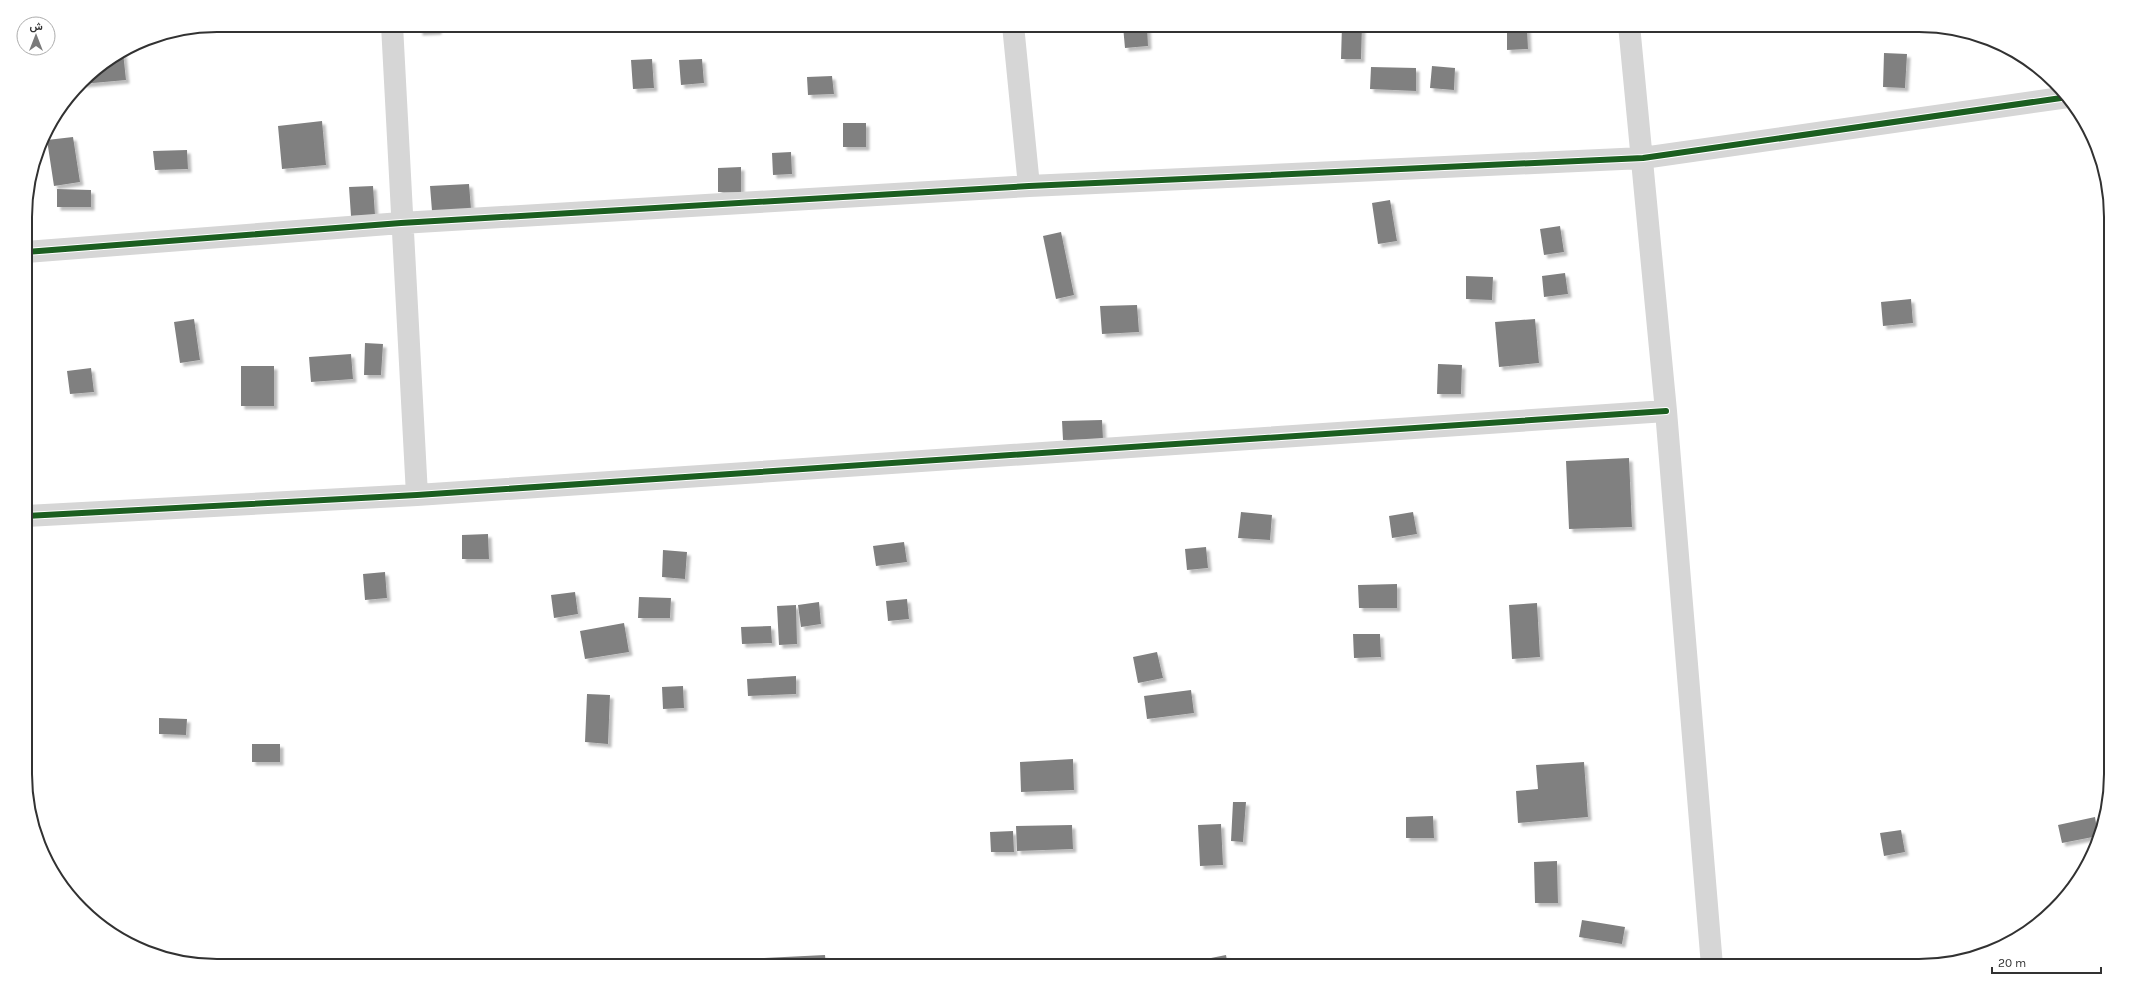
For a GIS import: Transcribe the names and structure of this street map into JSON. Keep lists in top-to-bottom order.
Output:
{
  "scale_bar": "20 m",
  "north": "top"
}
